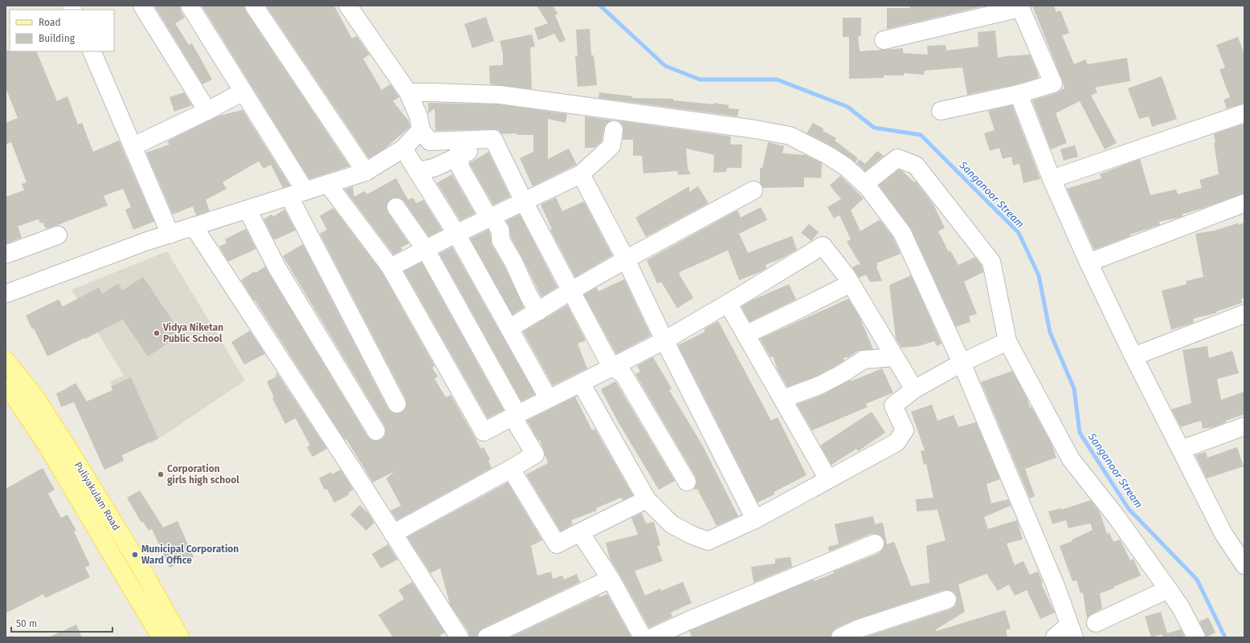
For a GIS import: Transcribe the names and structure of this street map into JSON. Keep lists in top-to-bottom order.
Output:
{
  "streets": {
    "main road": ["Puliyakulam Road"]
  },
  "water": ["Sanganoor Stream"],
  "places": ["Vidya Niketan Public School", "Corporation girls high school", "Municipal Corporation Ward Office"],
  "legend": ["Road", "Building"],
  "scale_bar": "50 m"
}
